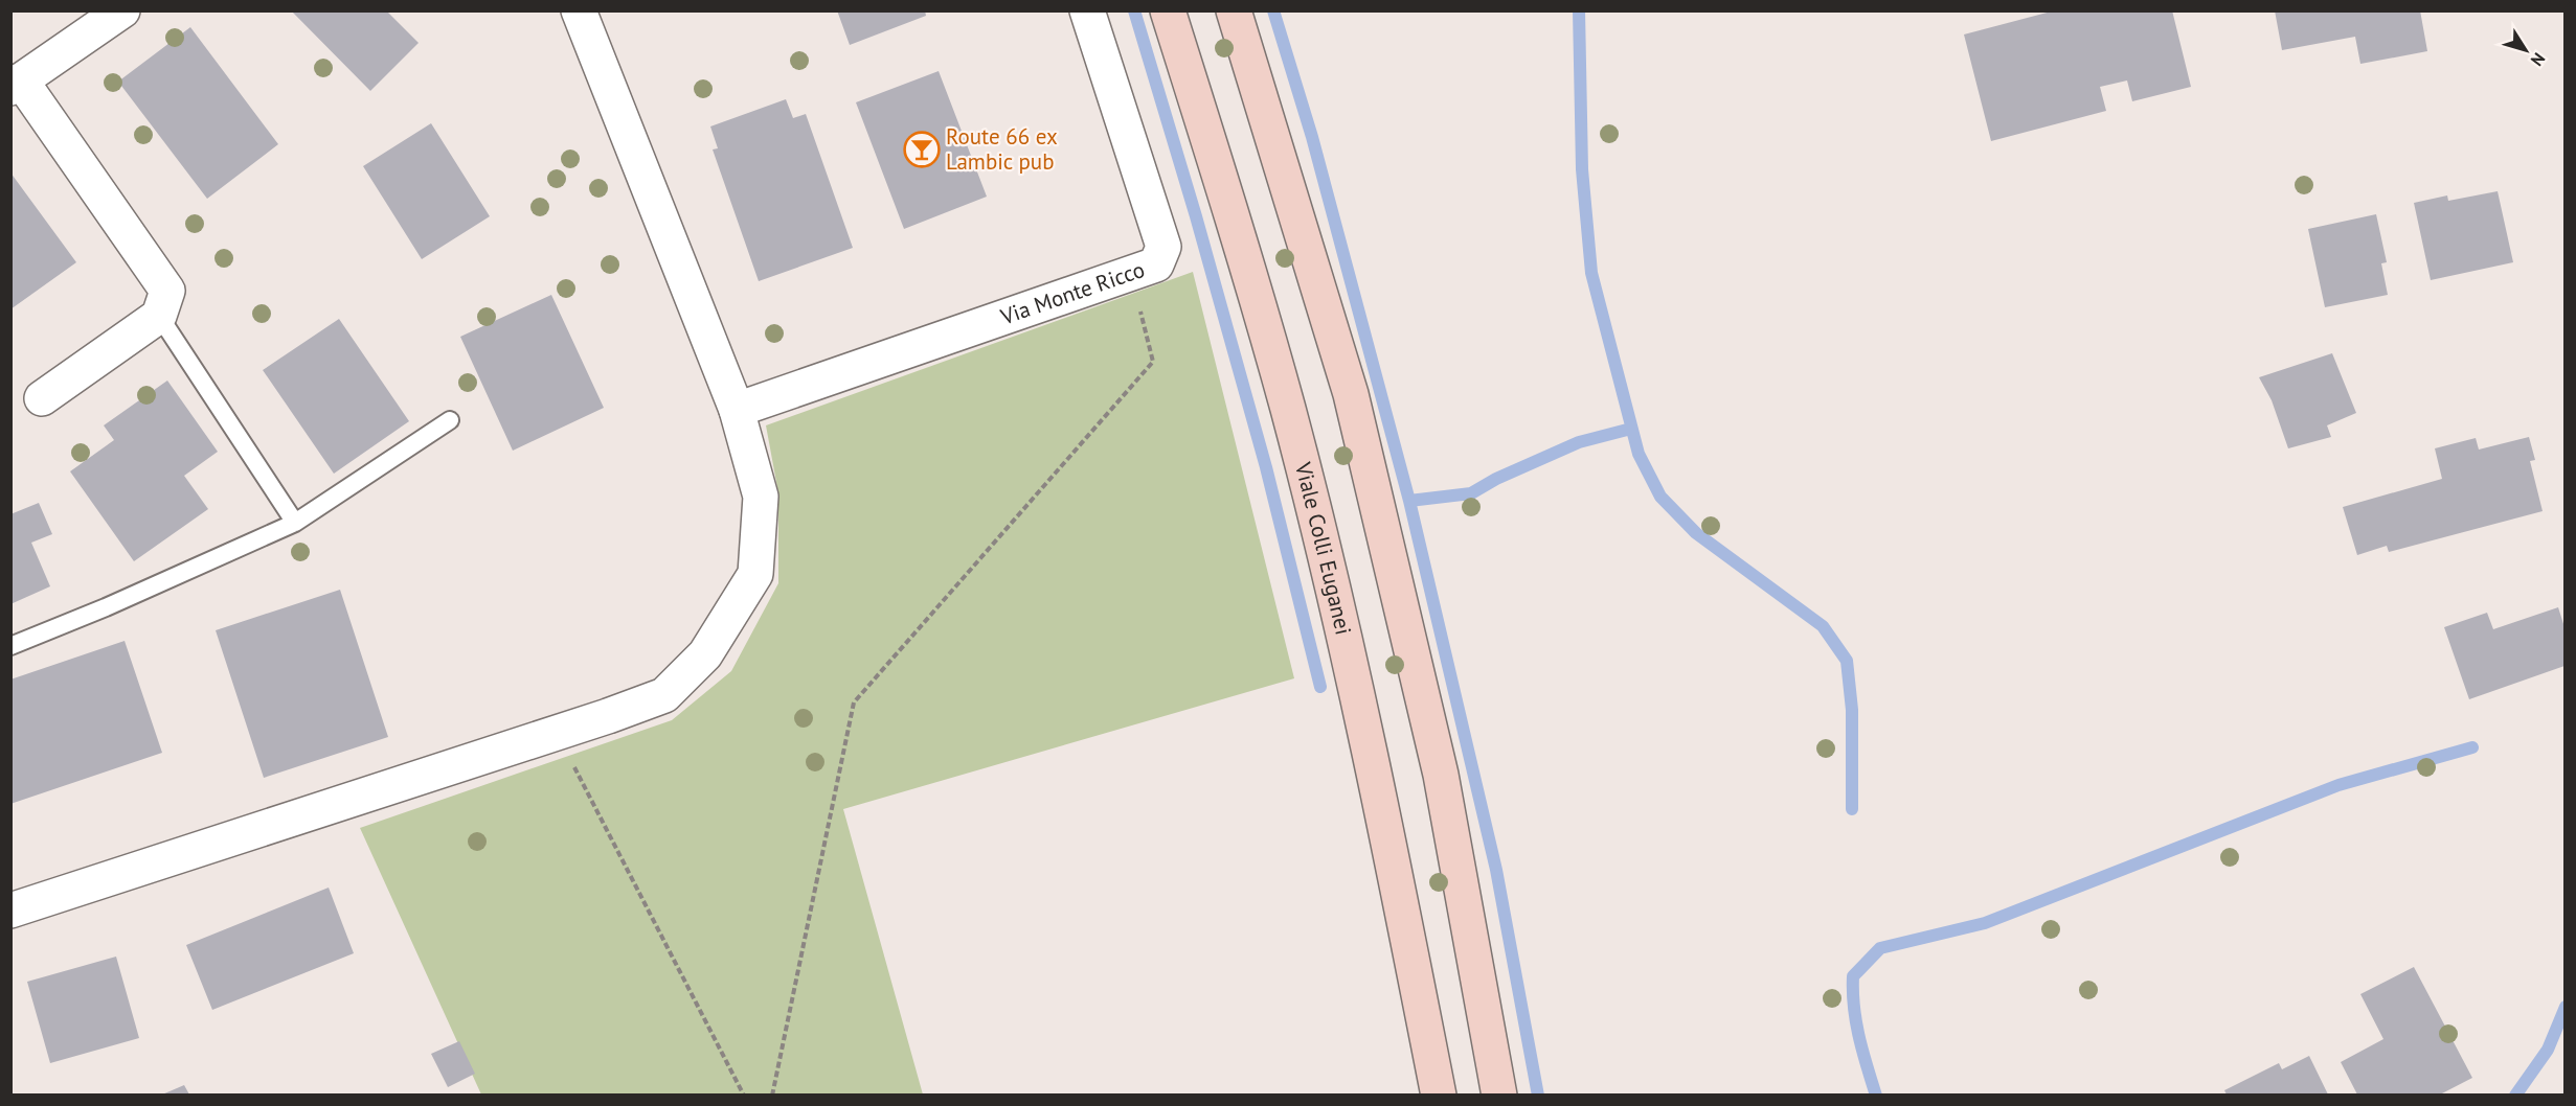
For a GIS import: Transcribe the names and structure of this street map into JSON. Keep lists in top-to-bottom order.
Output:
{
  "streets": {
    "main road": ["Viale Colli Euganei"],
    "street": ["Via Monte Ricco"]
  },
  "places": {
    "bar": ["Route 66 ex Lambic pub"]
  },
  "north": "bottom right"
}
